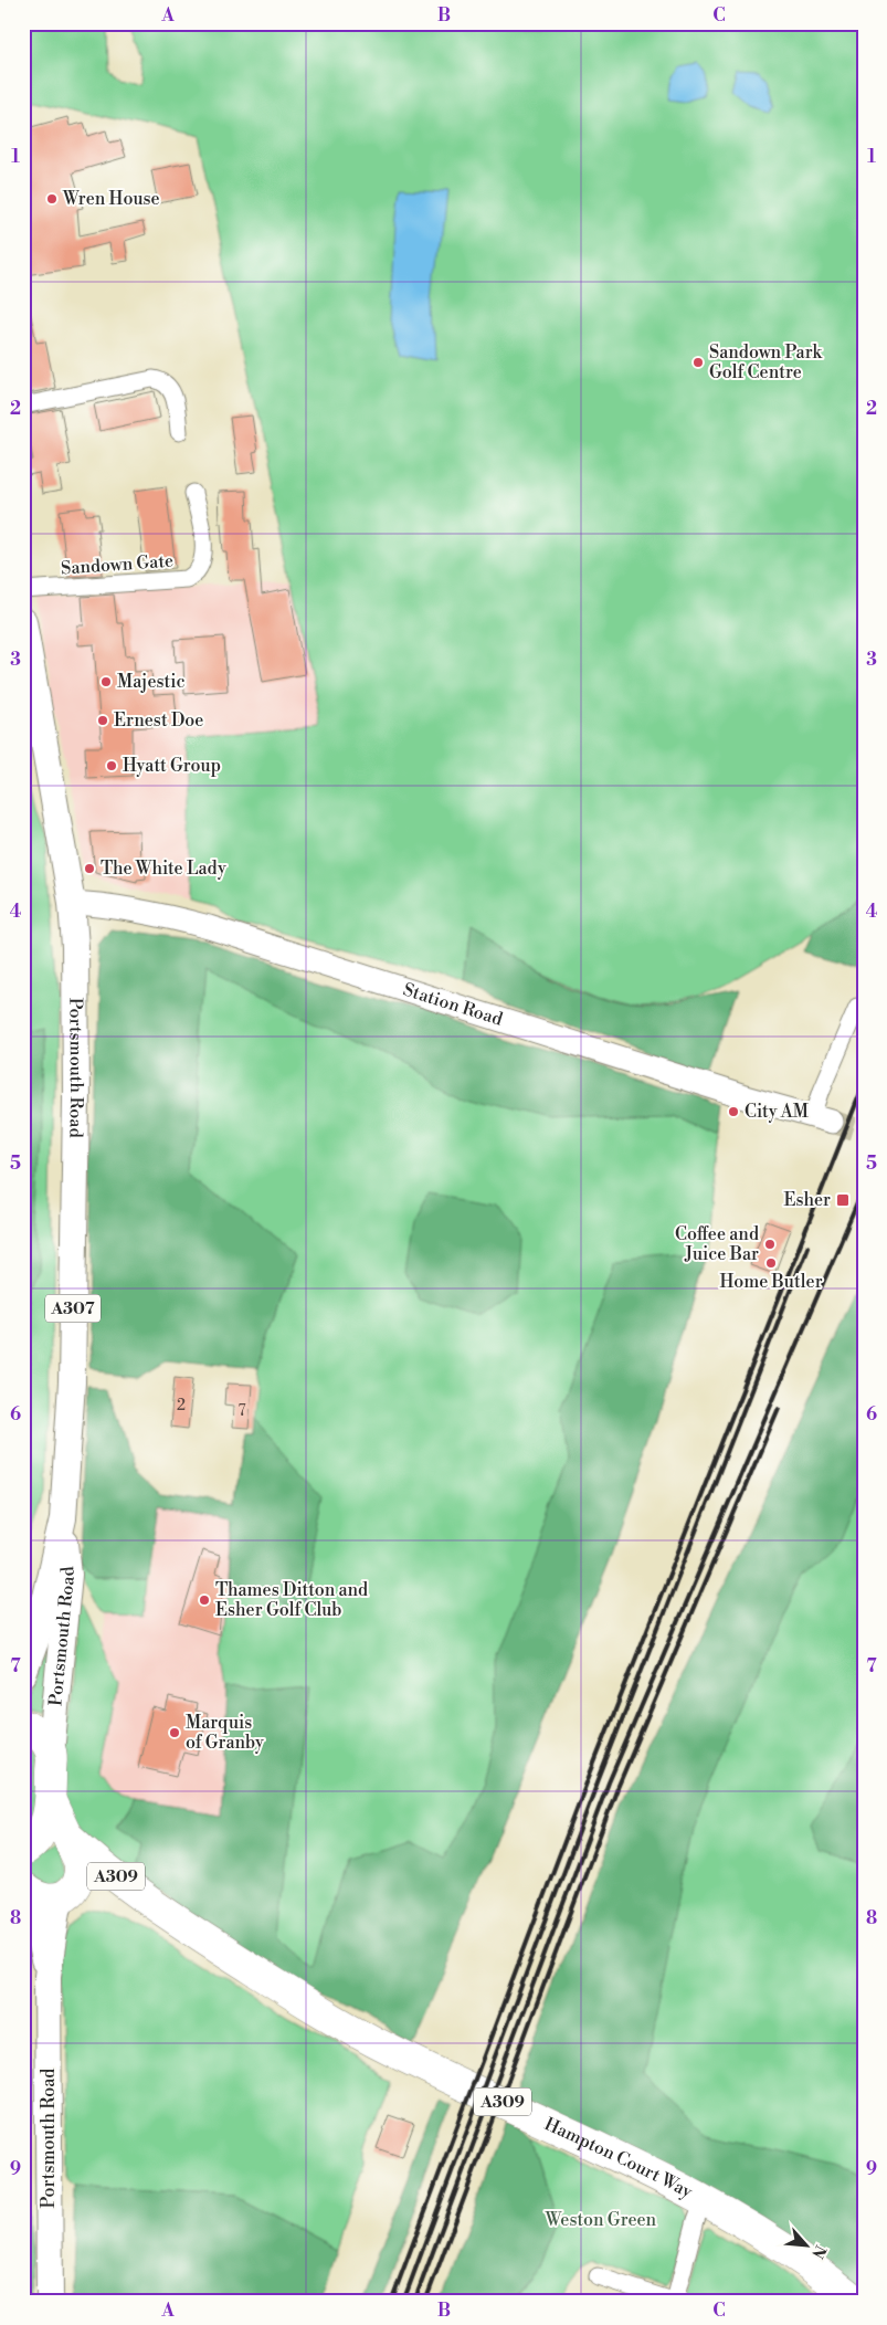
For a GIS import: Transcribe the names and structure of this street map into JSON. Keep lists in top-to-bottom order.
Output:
{
  "streets": {
    "highway": ["A309", "Hampton Court Way"],
    "main road": ["Station Road", "Portsmouth Road", "A307"],
    "street": ["Sandown Gate"]
  },
  "crossings": [
    ["Station Road", "Portsmouth Road"],
    ["Portsmouth Road", "Hampton Court Way"]
  ],
  "parks": ["Weston Green"],
  "places": {
    "other": [
      "Wren House",
      "Sandown Park Golf Centre",
      "Majestic",
      "Ernest Doe",
      "Hyatt Group",
      "The White Lady",
      "City AM",
      "Coffee and Juice Bar",
      "Home Butler",
      "Thames Ditton and Esher Golf Club",
      "Marquis of Granby"
    ],
    "transit": ["Esher"]
  },
  "house_numbers": ["2", "7"],
  "north": "bottom right",
  "grid": {
    "columns": ["A", "B", "C"],
    "rows": [
      "1",
      "2",
      "3",
      "4",
      "5",
      "6",
      "7",
      "8",
      "9"
    ]
  }
}
